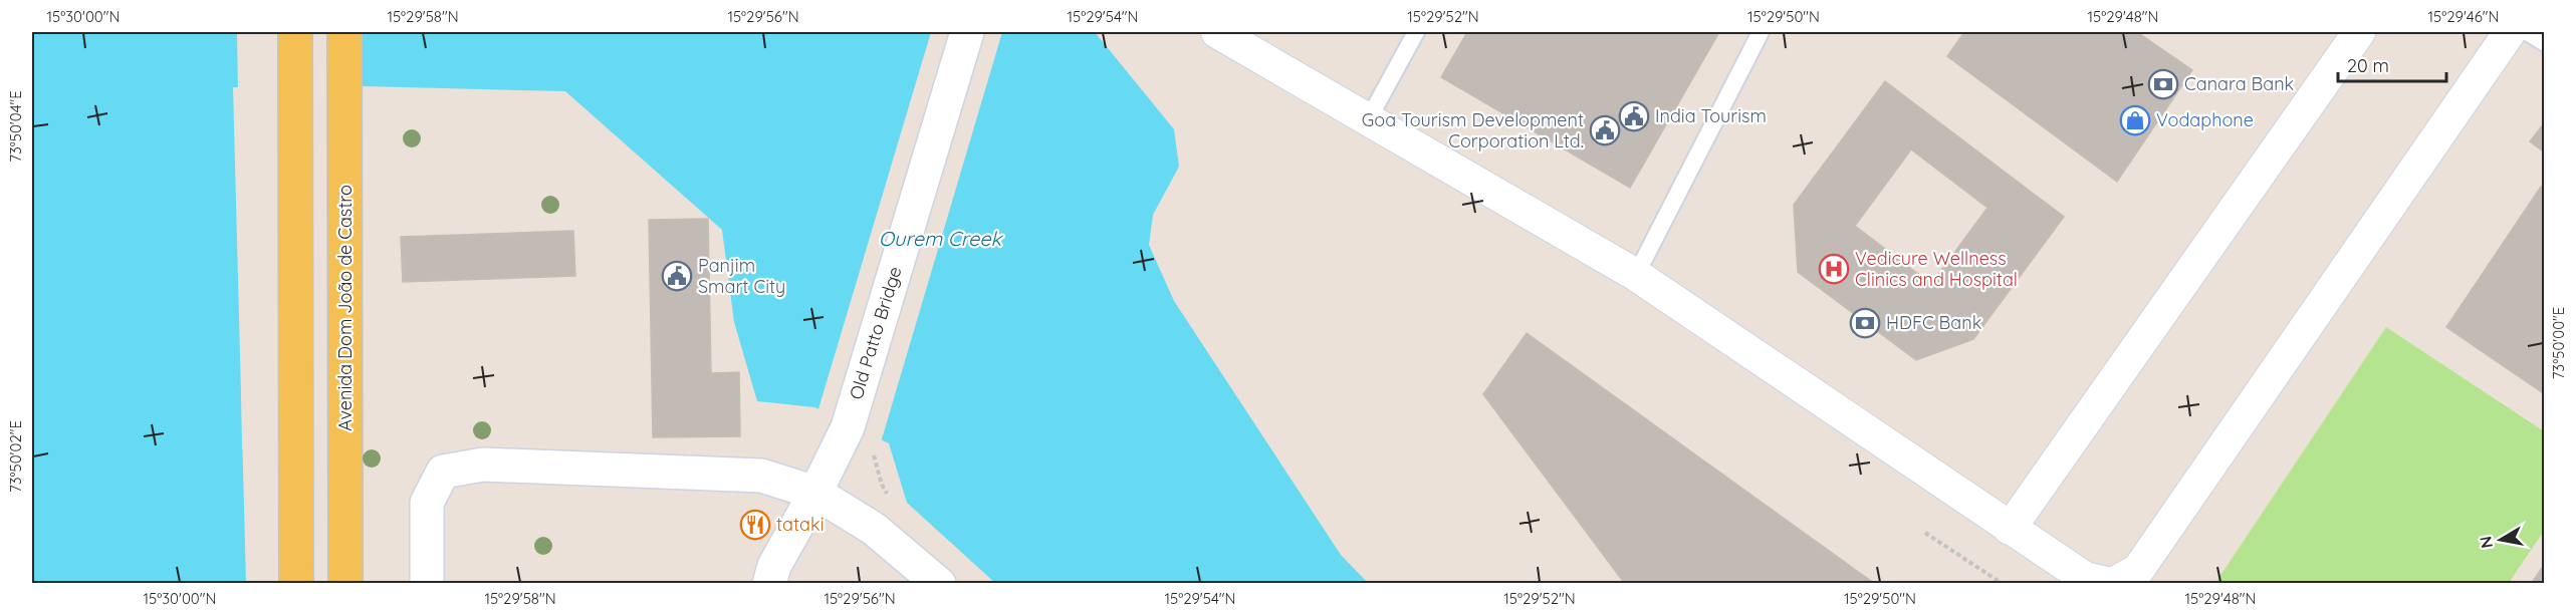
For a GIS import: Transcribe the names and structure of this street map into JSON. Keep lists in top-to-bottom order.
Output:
{
  "streets": {
    "main road": ["Avenida Dom João de Castro", "Old Patto Bridge"]
  },
  "water": ["Ourem Creek"],
  "places": {
    "bank": ["Canara Bank", "HDFC Bank"],
    "public building": ["India Tourism", "Goa Tourism Development Corporation Ltd.", "Panjim Smart City"],
    "shop": ["Vodaphone"],
    "hospital": ["Vedicure Wellness Clinics and Hospital"],
    "restaurant": ["tataki"]
  },
  "scale_bar": "20 m",
  "north": "left",
  "coordinates": [
    "15°30'00\"N",
    "15°29'58\"N",
    "15°29'56\"N",
    "15°29'54\"N",
    "15°29'52\"N",
    "15°29'50\"N",
    "15°29'48\"N",
    "15°29'46\"N",
    "73°50'04\"E",
    "73°50'00\"E",
    "73°50'02\"E"
  ]
}
